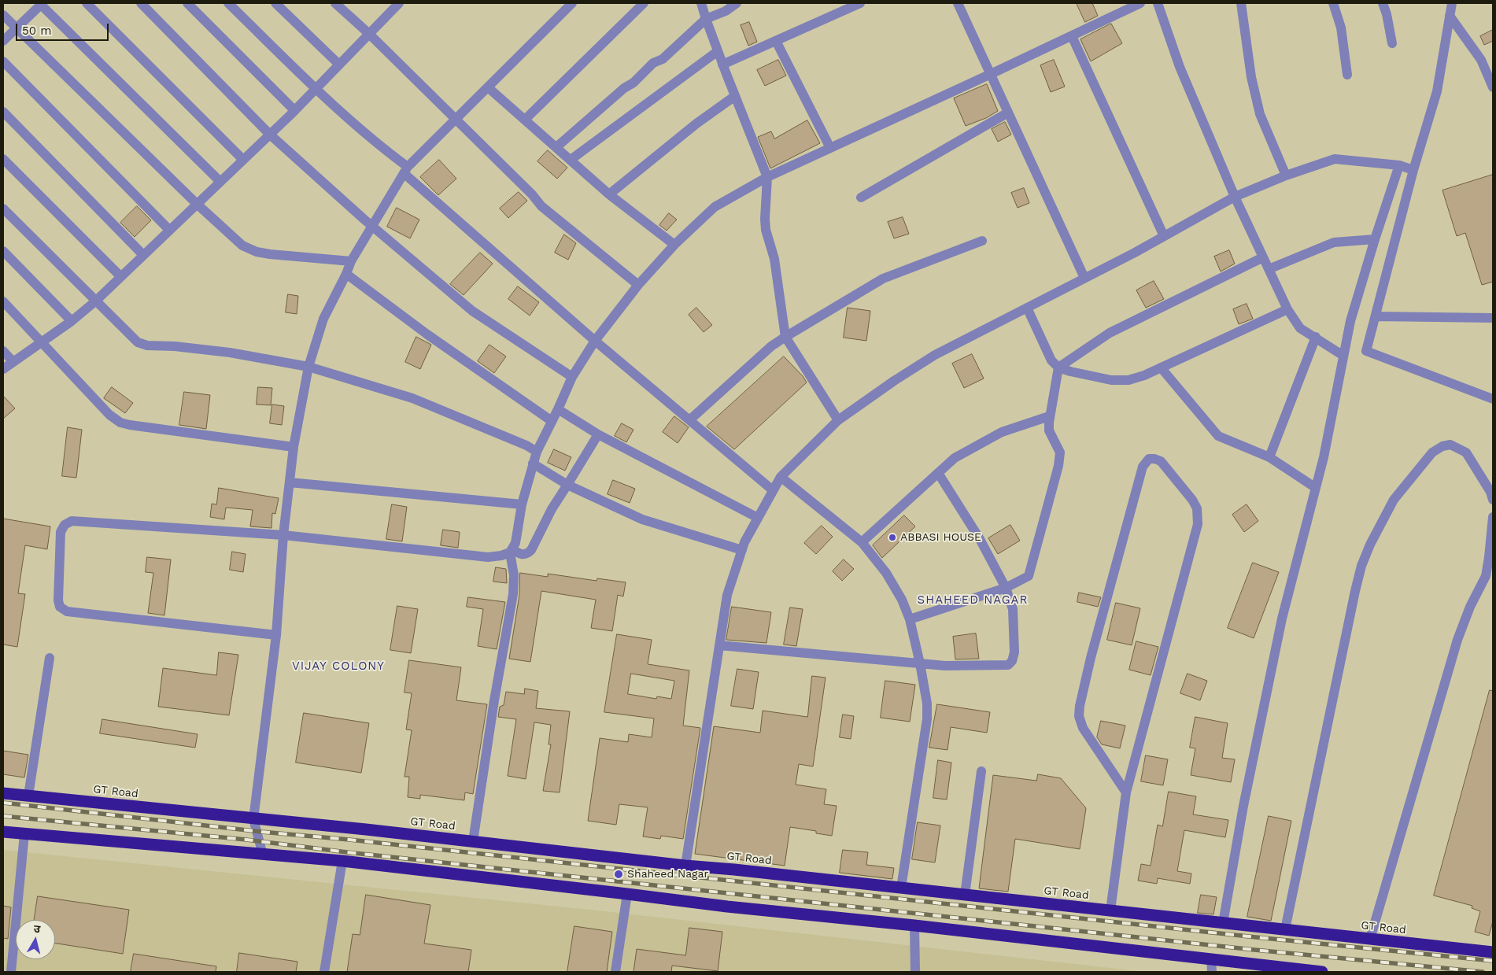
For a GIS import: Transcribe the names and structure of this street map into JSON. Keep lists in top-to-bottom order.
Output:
{
  "streets": {
    "highway": ["GT Road"]
  },
  "districts": ["SHAHEED NAGAR", "VIJAY COLONY"],
  "places": ["ABBASI HOUSE", "Shaheed Nagar"],
  "scale_bar": "50 m",
  "north": "top"
}
